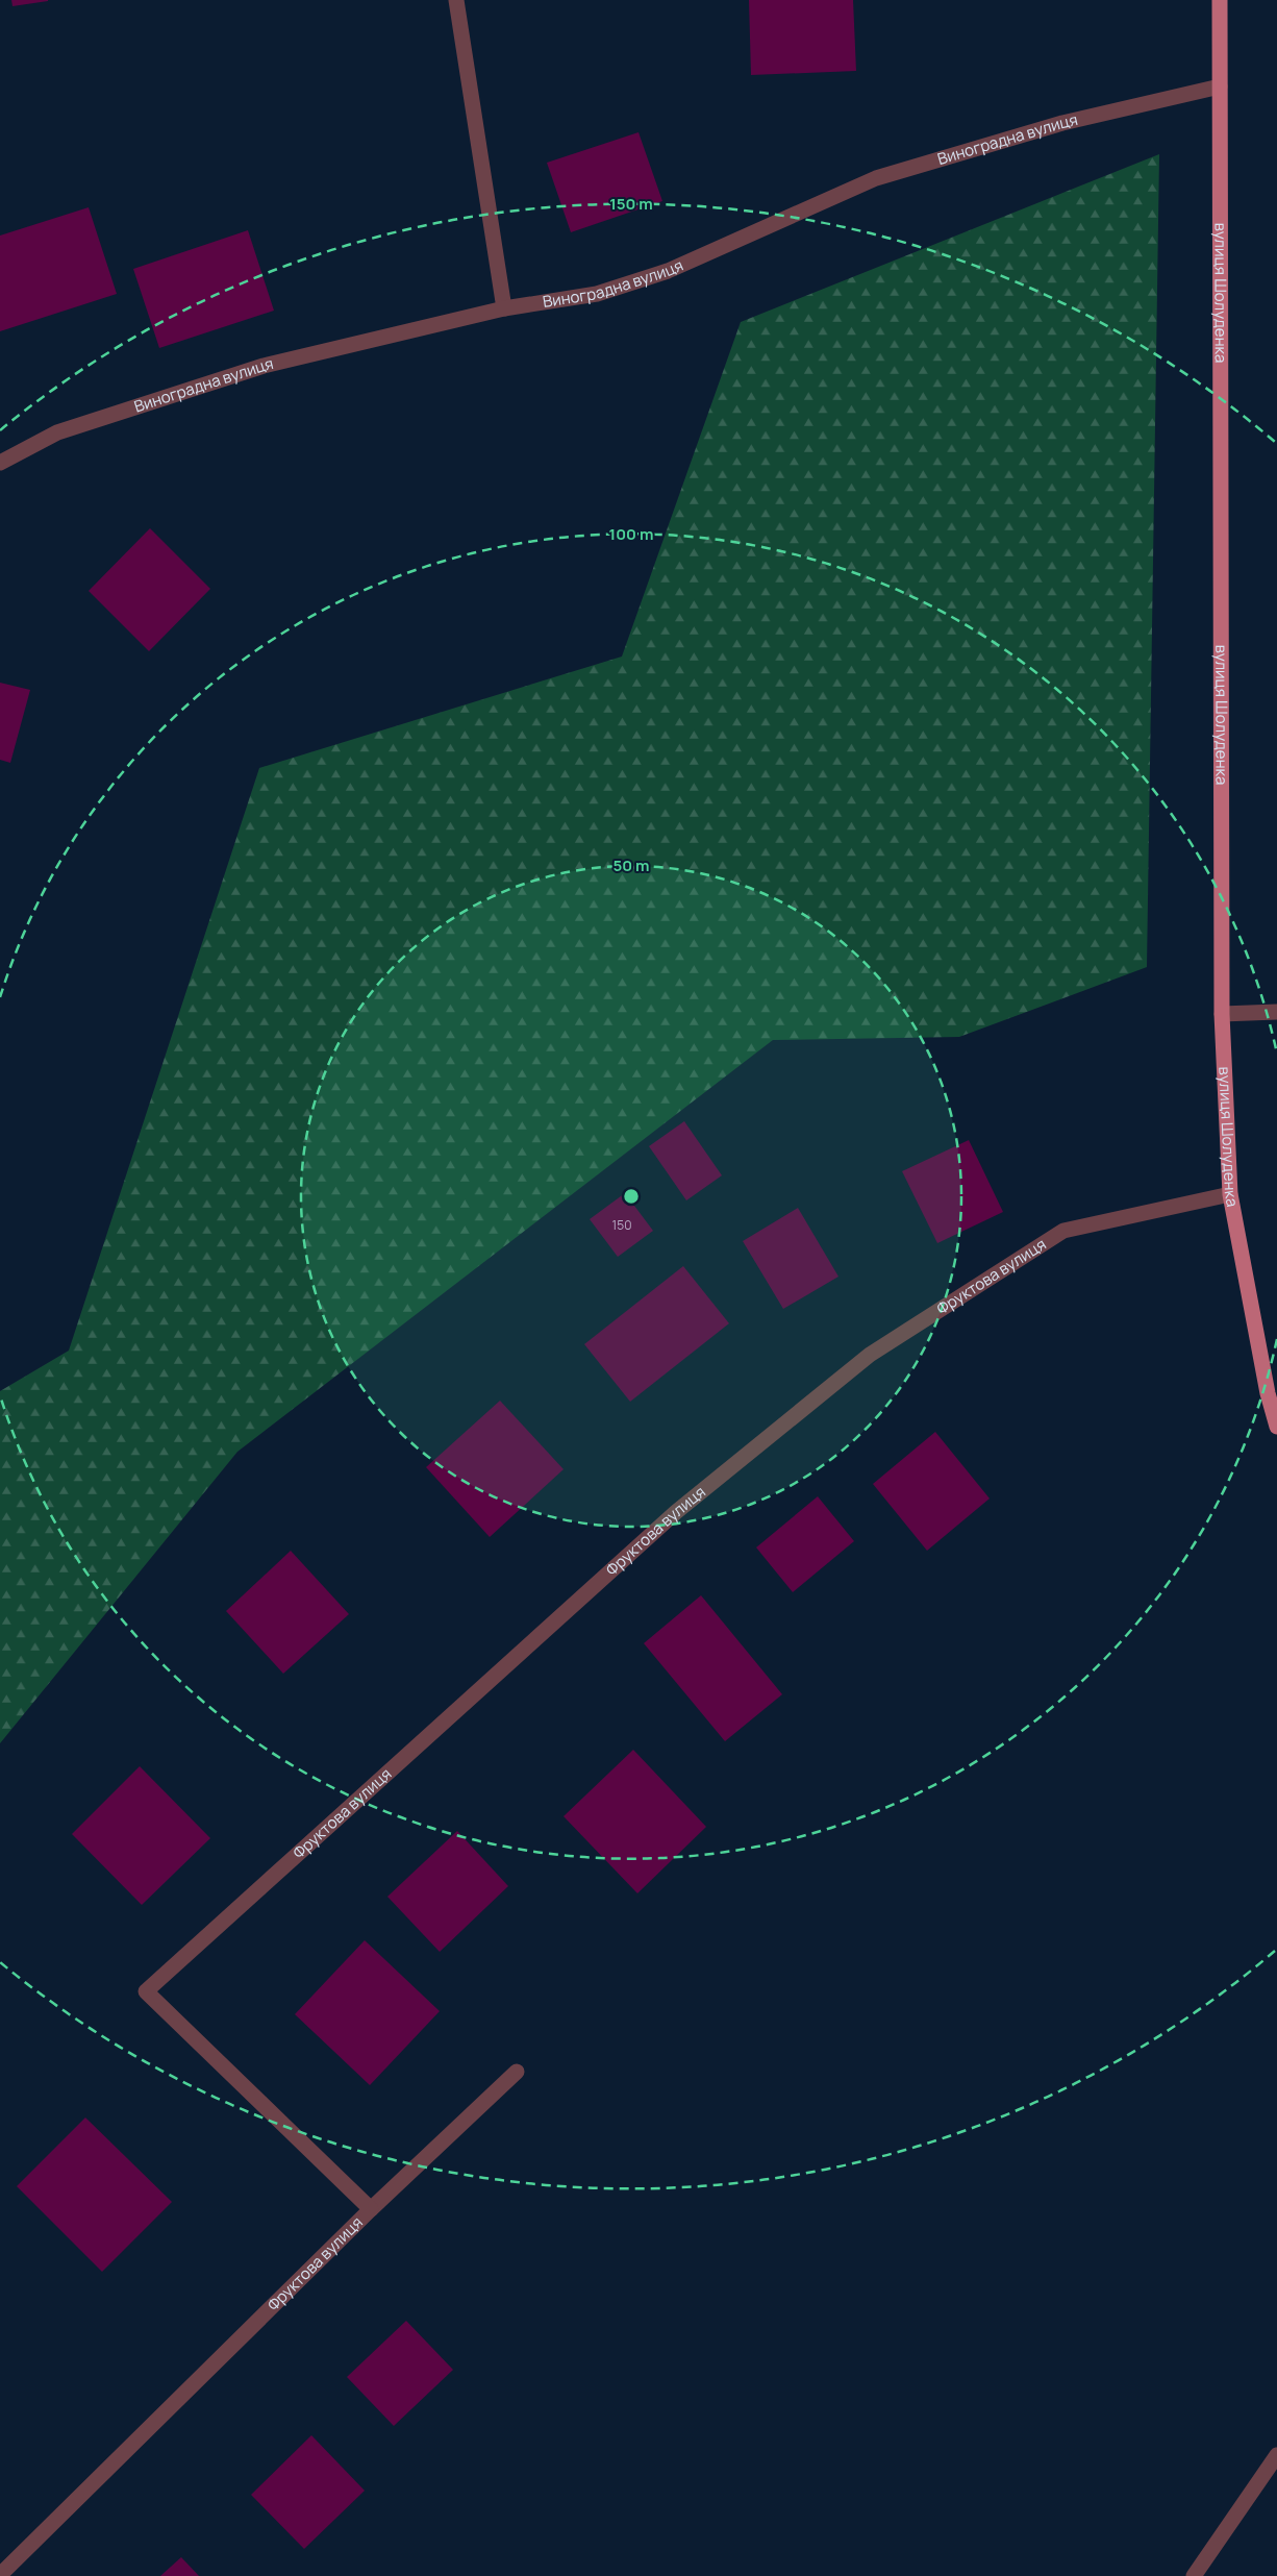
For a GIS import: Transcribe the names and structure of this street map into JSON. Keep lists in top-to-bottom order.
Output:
{
  "streets": {
    "main road": ["вулиця Шолуденка"],
    "street": ["Виноградна вулиця", "Фруктова вулиця"]
  },
  "crossings": [
    ["Виноградна вулиця", "вулиця Шолуденка"],
    ["вулиця Шолуденка", "Фруктова вулиця"]
  ],
  "house_numbers": ["150"],
  "rings": ["150 m", "100 m", "50 m"]
}
